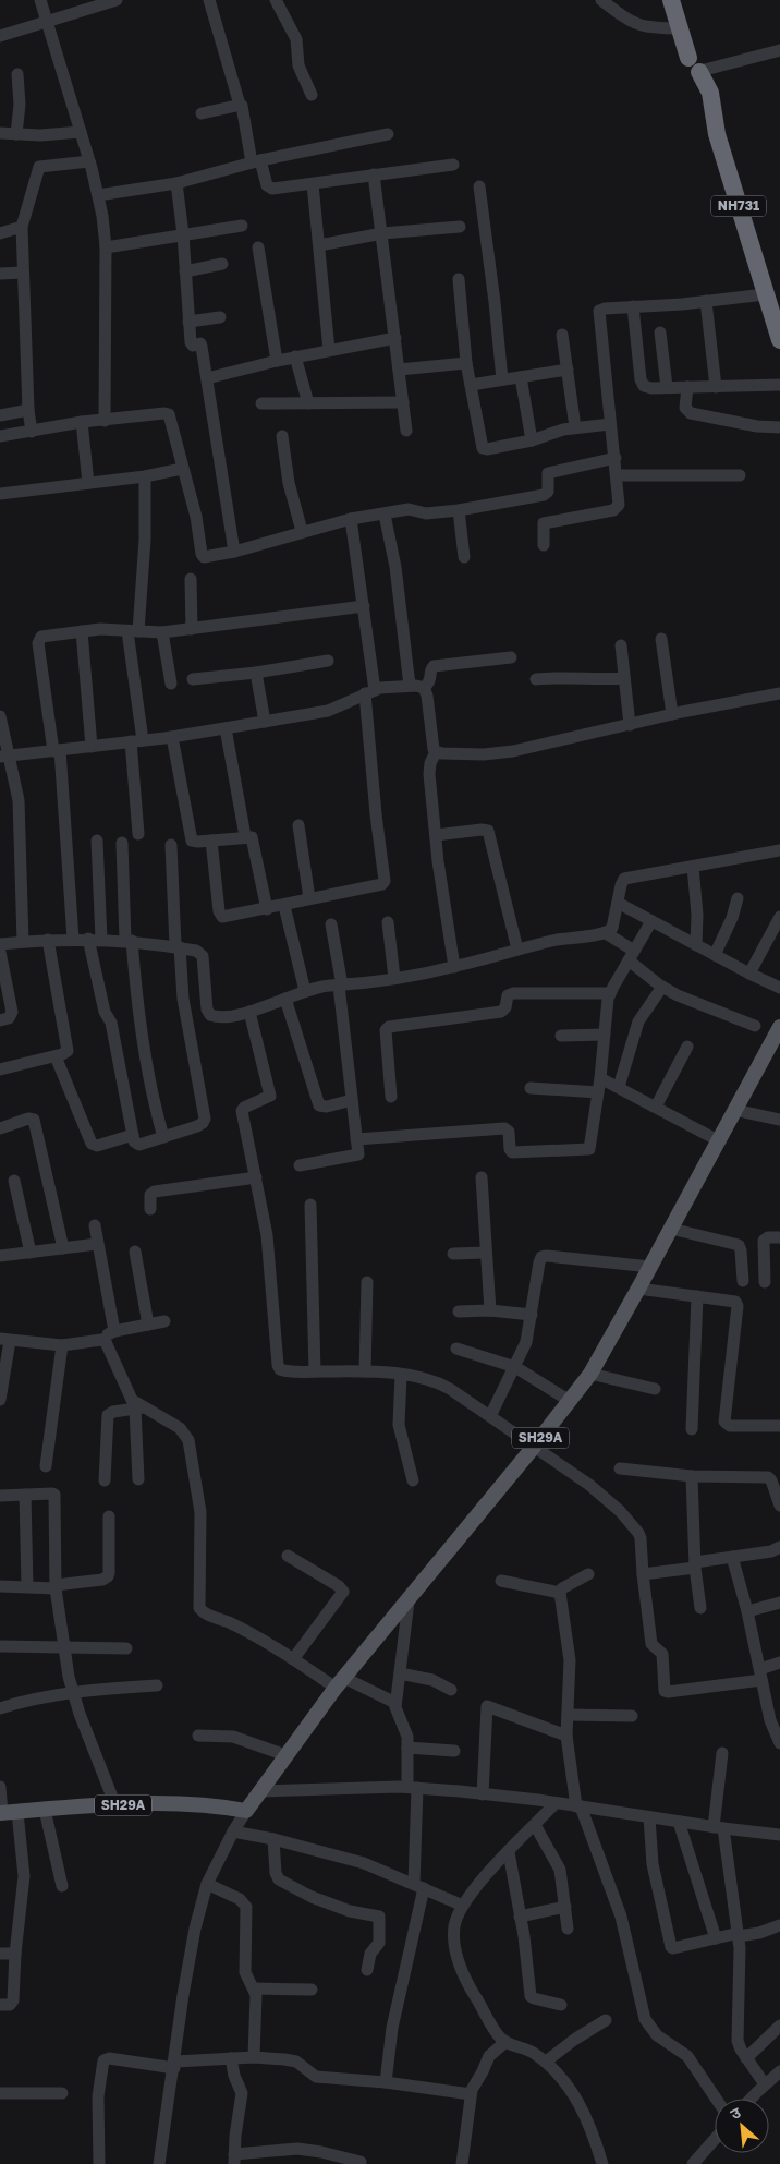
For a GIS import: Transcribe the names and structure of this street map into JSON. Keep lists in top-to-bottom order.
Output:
{
  "streets": {
    "highway": ["NH731"],
    "main road": ["SH29A"]
  },
  "north": "top left"
}
